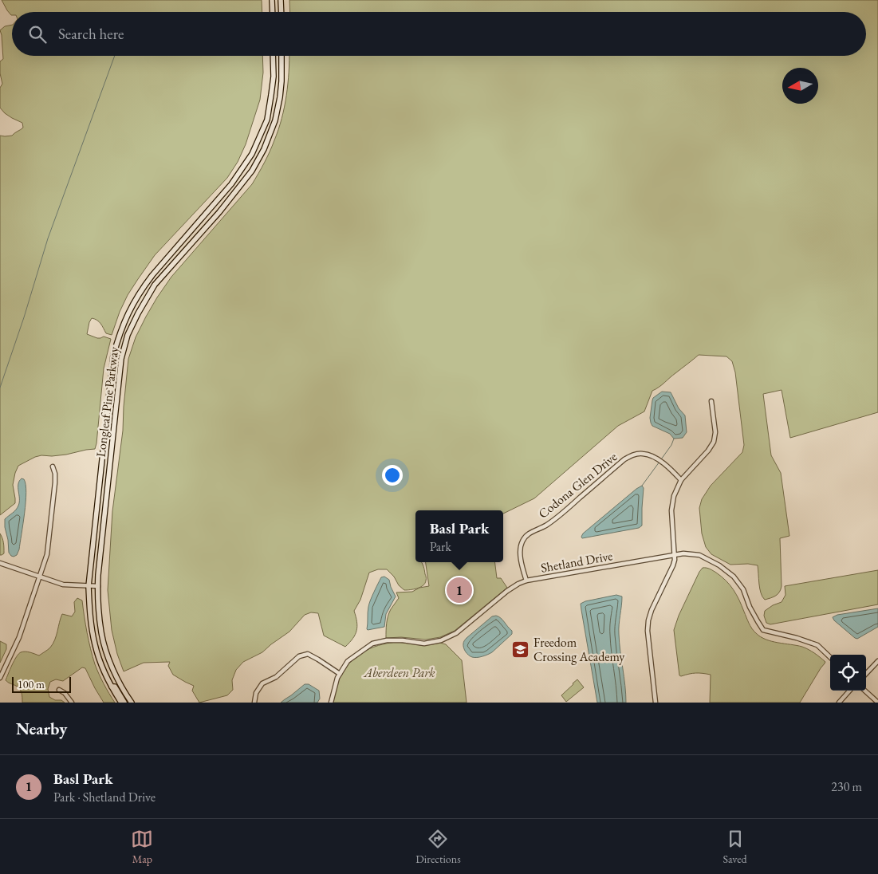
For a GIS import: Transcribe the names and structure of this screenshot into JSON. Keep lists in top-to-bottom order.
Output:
{
  "streets": {
    "main road": ["Longleaf Pine Parkway"],
    "street": ["Codona Glen Drive", "Shetland Drive"]
  },
  "crossings": [
    ["Codona Glen Drive", "Shetland Drive"]
  ],
  "parks": ["Aberdeen Park"],
  "places": {
    "school or university": ["Freedom Crossing Academy"]
  },
  "scale_bar": "100 m",
  "north": "left",
  "page": {
    "search": "Search here",
    "popup": ["Basl Park", "Park"],
    "pins": "1",
    "scale": "100 m",
    "heading": "Nearby",
    "list": [
      {
        "mark": "1",
        "name": "Basl Park",
        "note": "Park · Shetland Drive",
        "value": "230 m"
      }
    ],
    "nav": ["Map", "Directions", "Saved"]
  }
}
